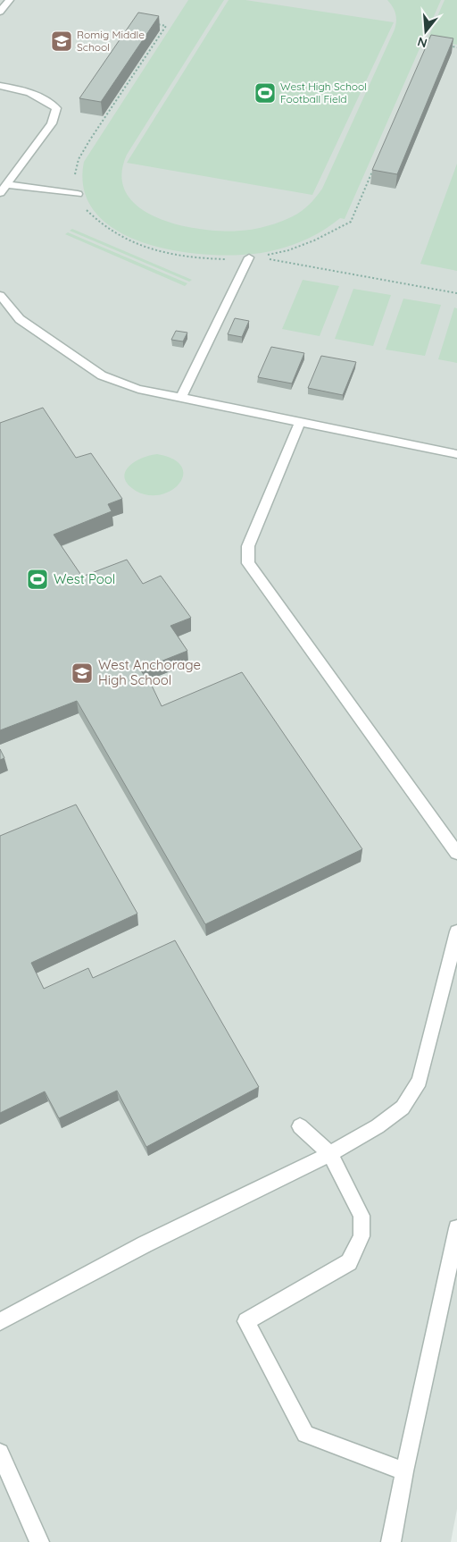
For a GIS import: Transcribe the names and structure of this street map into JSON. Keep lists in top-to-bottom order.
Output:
{
  "places": {
    "school or university": ["Romig Middle School", "West Anchorage High School"],
    "sports": ["West High School Football Field", "West Pool"]
  },
  "north": "bottom"
}
